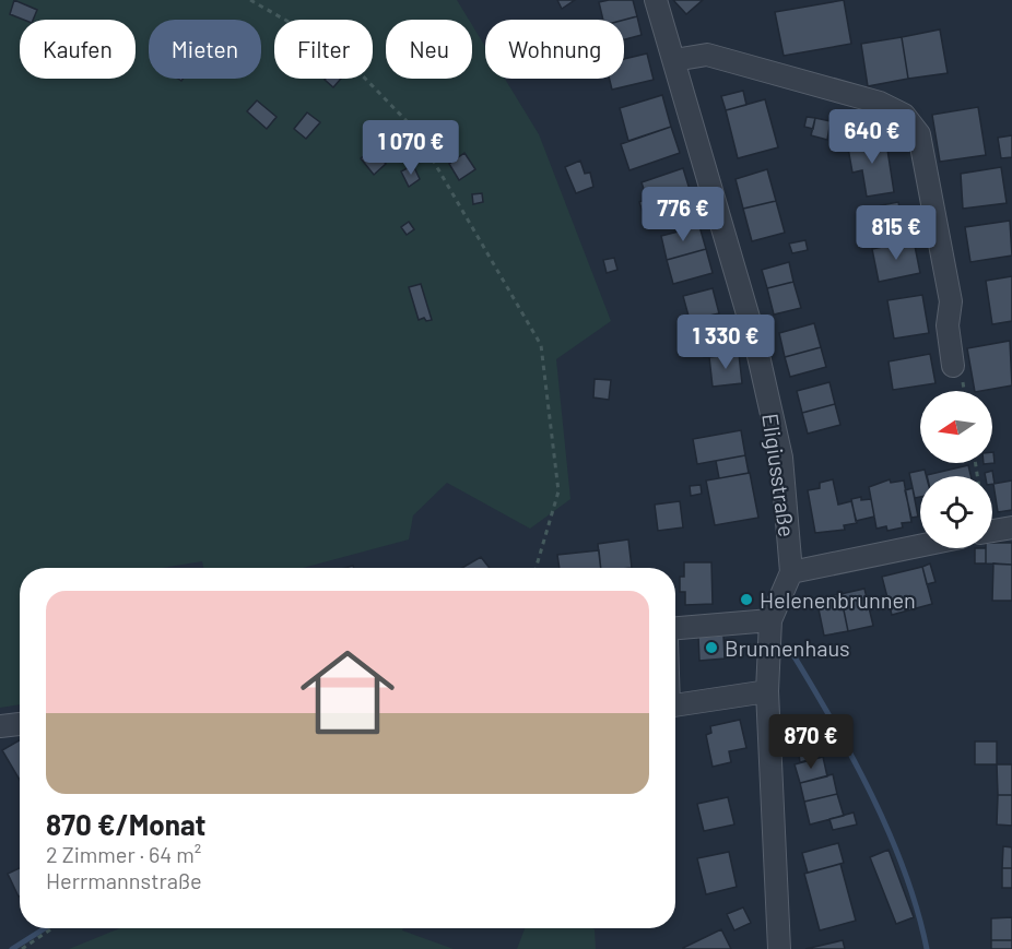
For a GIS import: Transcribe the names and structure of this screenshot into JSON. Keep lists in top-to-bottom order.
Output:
{
  "streets": {
    "street": ["Eligiusstraße"]
  },
  "places": ["Helenenbrunnen", "Brunnenhaus"],
  "north": "left",
  "page": {
    "chip": [
      "Kaufen",
      "Mieten",
      "Filter",
      "Neu",
      "Wohnung"
    ],
    "price": [
      "640 €",
      "1 070 €",
      "776 €",
      "815 €",
      "1 330 €",
      "870 €"
    ],
    "list": [
      {
        "name": "870 €/Monat",
        "note": "2 Zimmer · 64 m² · Herrmannstraße"
      }
    ]
  }
}
